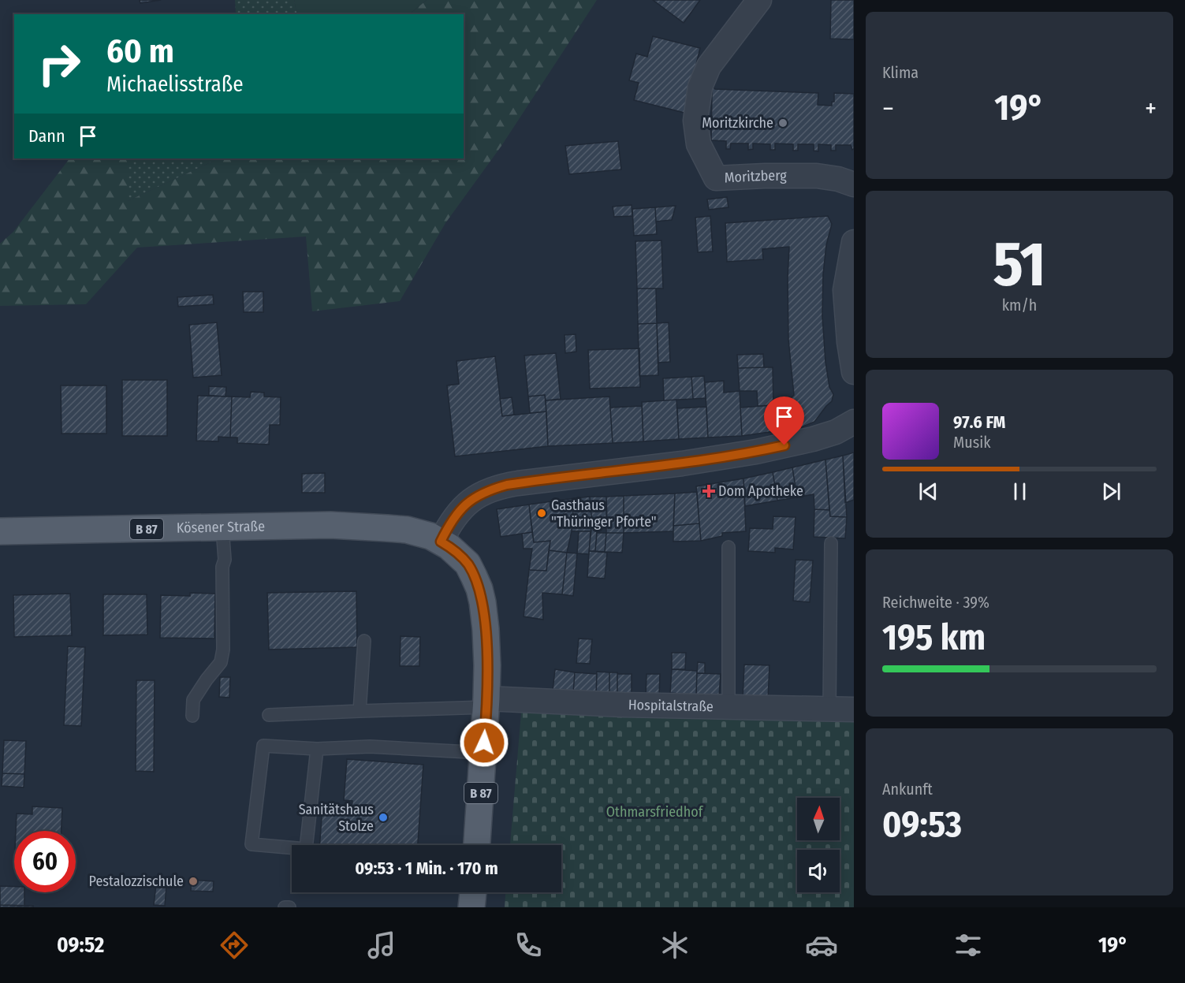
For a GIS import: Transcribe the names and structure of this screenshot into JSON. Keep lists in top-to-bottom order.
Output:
{
  "streets": {
    "main road": ["Kösener Straße", "B 87"],
    "street": ["Moritzberg", "Hospitalstraße"]
  },
  "crossings": [
    ["Kösener Straße", "B 87"],
    ["B 87", "Hospitalstraße"]
  ],
  "parks": ["Othmarsfriedhof"],
  "places": {
    "other": [
      "Moritzkirche",
      "Gasthaus \"Thüringer Pforte\"",
      "Sanitätshaus Stolze",
      "Pestalozzischule"
    ],
    "health": ["Dom Apotheke"]
  },
  "north": "top",
  "page": {
    "tile": [
      "Klima",
      ["51", "km/h"],
      ["Reichweite · 39%", "195 km"],
      ["Ankunft", "09:53"]
    ],
    "turn": ["60 m", "Michaelisstraße"],
    "heat": ["−", "19°", "+"],
    "then": "Dann",
    "song": ["97.6 FM", "Musik"],
    "limit": "60",
    "trip": "09:53 · 1 Min. · 170 m",
    "tabs": ["09:52", "19°"]
  }
}
